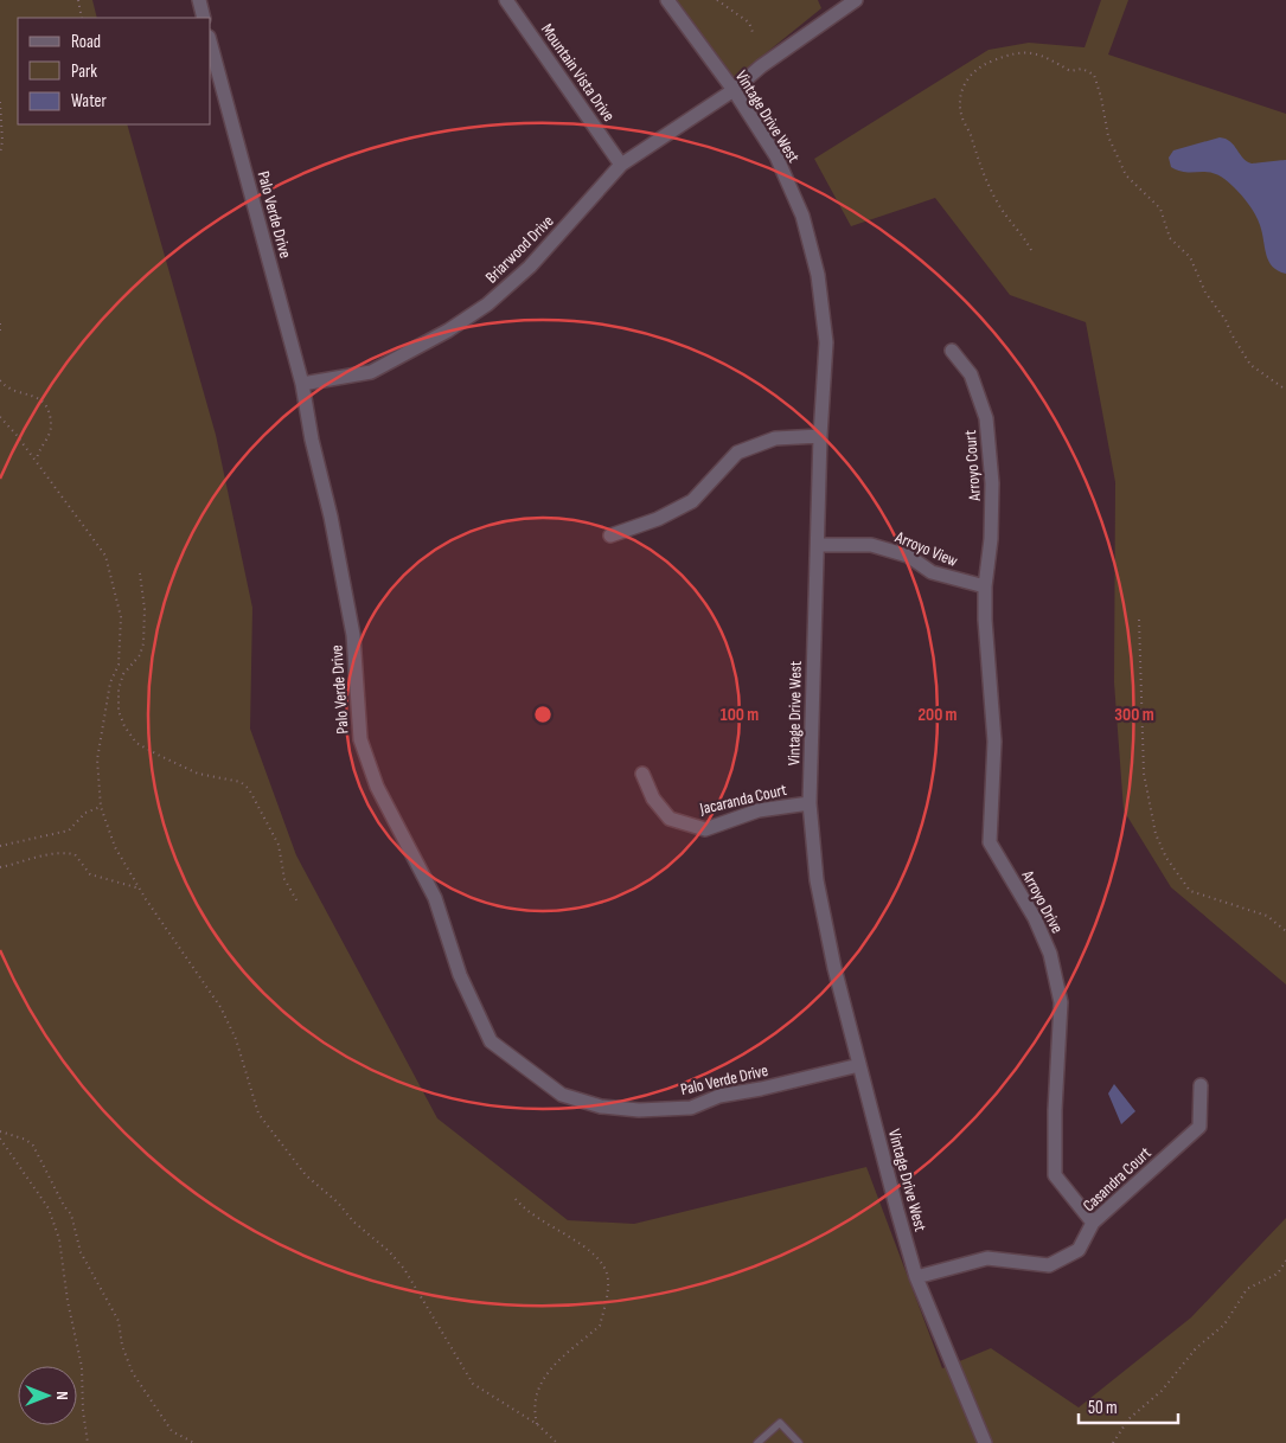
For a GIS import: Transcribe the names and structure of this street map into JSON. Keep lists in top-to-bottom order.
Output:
{
  "streets": {
    "street": [
      "Mountain Vista Drive",
      "Vintage Drive West",
      "Palo Verde Drive",
      "Briarwood Drive",
      "Arroyo Court",
      "Arroyo View",
      "Jacaranda Court",
      "Arroyo Drive",
      "Casandra Court"
    ]
  },
  "crossings": [
    ["Mountain Vista Drive", "Briarwood Drive"],
    ["Vintage Drive West", "Palo Verde Drive"],
    ["Vintage Drive West", "Briarwood Drive"],
    ["Vintage Drive West", "Arroyo View"],
    ["Vintage Drive West", "Jacaranda Court"],
    ["Vintage Drive West", "Casandra Court"],
    ["Palo Verde Drive", "Briarwood Drive"],
    ["Arroyo Court", "Arroyo View"],
    ["Arroyo Court", "Arroyo Drive"],
    ["Arroyo View", "Arroyo Drive"],
    ["Arroyo Drive", "Casandra Court"]
  ],
  "legend": ["Road", "Park", "Water"],
  "scale_bar": "50 m",
  "north": "right",
  "rings": ["100 m", "200 m", "300 m"]
}
